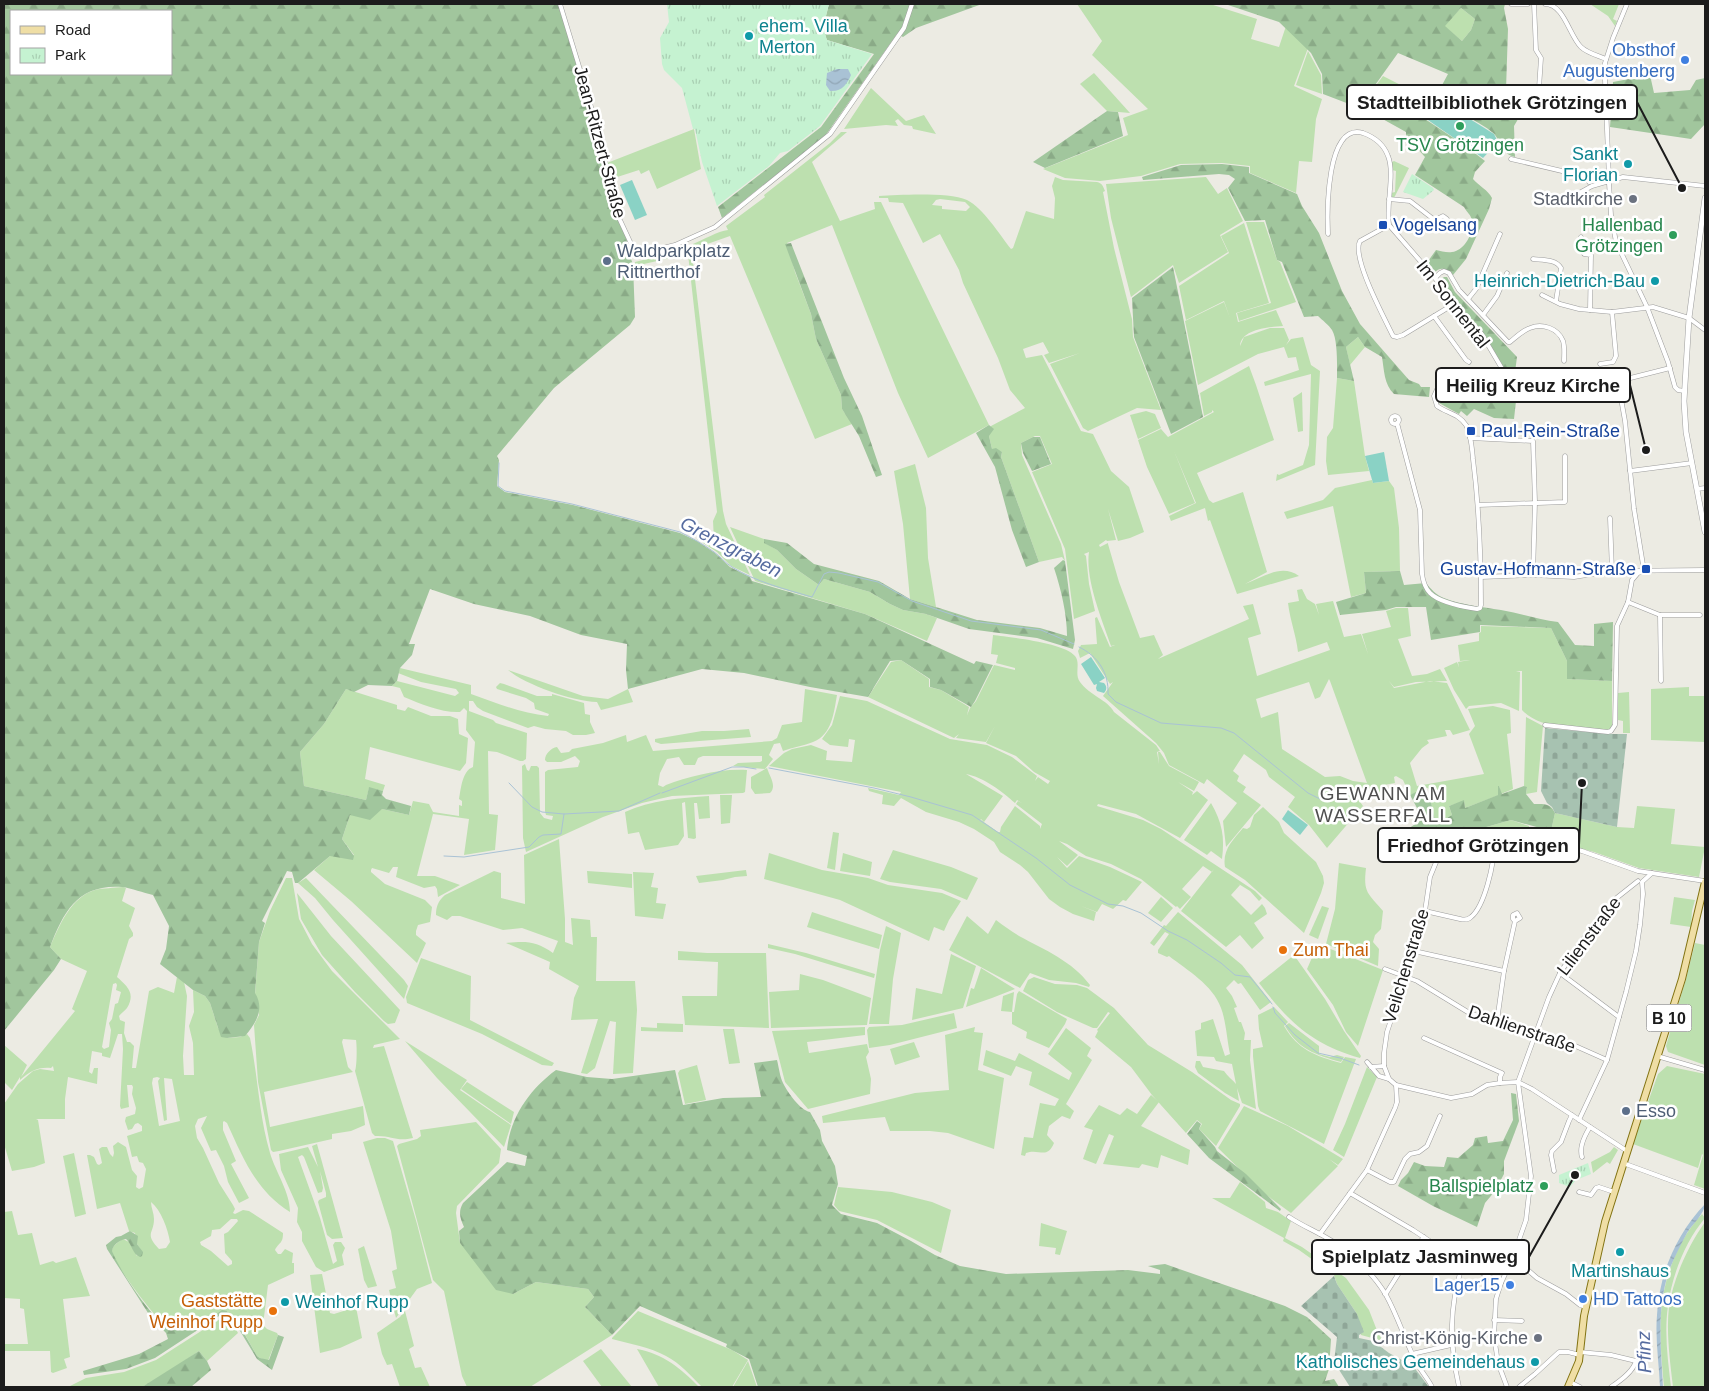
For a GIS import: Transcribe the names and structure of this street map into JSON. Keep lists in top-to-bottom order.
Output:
{
  "streets": {
    "main road": ["B 10"],
    "street": [
      "Jean-Ritzert-Straße",
      "Im Sonnental",
      "Lilienstraße",
      "Veilchenstraße",
      "Dahlienstraße"
    ]
  },
  "crossings": [
    ["Lilienstraße", "Dahlienstraße"],
    ["Veilchenstraße", "Dahlienstraße"]
  ],
  "districts": ["GEWANN AM WASSERFALL"],
  "water": ["Grenzgraben", "Pfinz"],
  "places": {
    "other": [
      "ehem. Villa Merton",
      "Obsthof Augustenberg",
      "TSV Grötzingen",
      "Sankt Florian",
      "Stadtteilbibliothek Grötzingen",
      "Stadtkirche",
      "Hallenbad Grötzingen",
      "Waldparkplatz Rittnerthof",
      "Heinrich-Dietrich-Bau",
      "Heilig Kreuz Kirche",
      "Friedhof Grötzingen",
      "Zum Thai",
      "Esso",
      "Spielplatz Jasminweg",
      "Ballspielplatz",
      "Martinshaus",
      "Lager15",
      "HD Tattoos",
      "Weinhof Rupp",
      "Gaststätte Weinhof Rupp",
      "Christ-König-Kirche",
      "Katholisches Gemeindehaus"
    ],
    "transit": ["Vogelsang", "Paul-Rein-Straße", "Gustav-Hofmann-Straße"]
  },
  "legend": ["Road", "Park"]
}
